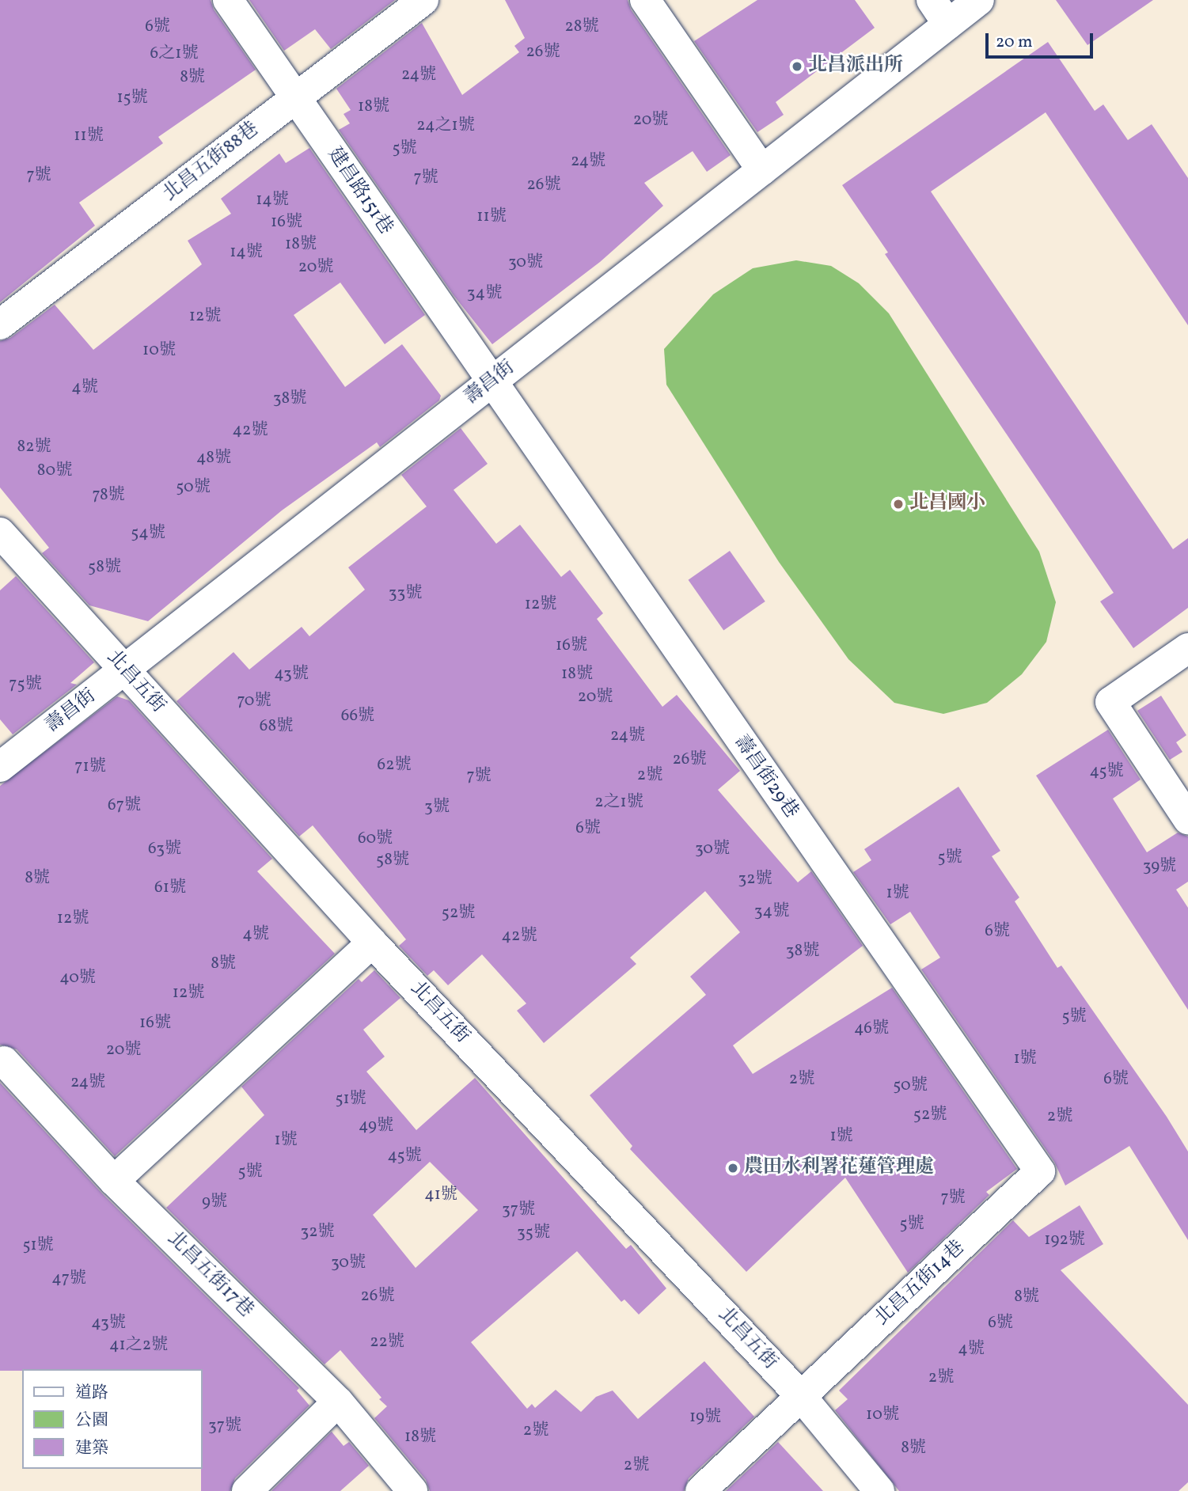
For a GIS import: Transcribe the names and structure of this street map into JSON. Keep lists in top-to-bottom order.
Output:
{
  "streets": {
    "street": [
      "北昌五街88巷",
      "建昌路151巷",
      "壽昌街",
      "北昌五街",
      "壽昌街29巷",
      "北昌五街17巷",
      "北昌五街14巷"
    ]
  },
  "crossings": [
    ["北昌五街88巷", "建昌路151巷"],
    ["建昌路151巷", "壽昌街"],
    ["建昌路151巷", "壽昌街29巷"],
    ["壽昌街", "北昌五街"],
    ["壽昌街", "壽昌街29巷"],
    ["北昌五街", "北昌五街14巷"],
    ["壽昌街29巷", "北昌五街14巷"]
  ],
  "places": ["北昌派出所", "北昌國小", "農田水利署花蓮管理處"],
  "house_numbers": [
    "6號",
    "28號",
    "26號",
    "6之1號",
    "24號",
    "8號",
    "15號",
    "18號",
    "20號",
    "24之1號",
    "11號",
    "5號",
    "24號",
    "7號",
    "7號",
    "26號",
    "14號",
    "11號",
    "16號",
    "18號",
    "14號",
    "30號",
    "20號",
    "34號",
    "12號",
    "10號",
    "4號",
    "38號",
    "42號",
    "82號",
    "48號",
    "80號",
    "50號",
    "78號",
    "54號",
    "58號",
    "33號",
    "12號",
    "16號",
    "43號",
    "18號",
    "75號",
    "20號",
    "70號",
    "66號",
    "68號",
    "24號",
    "26號",
    "62號",
    "71號",
    "45號",
    "2號",
    "7號",
    "2之1號",
    "67號",
    "3號",
    "6號",
    "60號",
    "63號",
    "30號",
    "5號",
    "58號",
    "39號",
    "8號",
    "32號",
    "61號",
    "1號",
    "34號",
    "52號",
    "12號",
    "6號",
    "4號",
    "42號",
    "38號",
    "8號",
    "40號",
    "12號",
    "5號",
    "16號",
    "46號",
    "20號",
    "1號",
    "2號",
    "6號",
    "24號",
    "50號",
    "51號",
    "52號",
    "2號",
    "49號",
    "1號",
    "1號",
    "45號",
    "5號",
    "41號",
    "7號",
    "9號",
    "37號",
    "5號",
    "32號",
    "35號",
    "192號",
    "51號",
    "30號",
    "47號",
    "26號",
    "8號",
    "43號",
    "6號",
    "22號",
    "41之2號",
    "4號",
    "2號",
    "10號",
    "19號",
    "37號",
    "2號",
    "18號",
    "8號",
    "2號"
  ],
  "legend": ["道路", "公園", "建築"],
  "scale_bar": "20 m"
}
